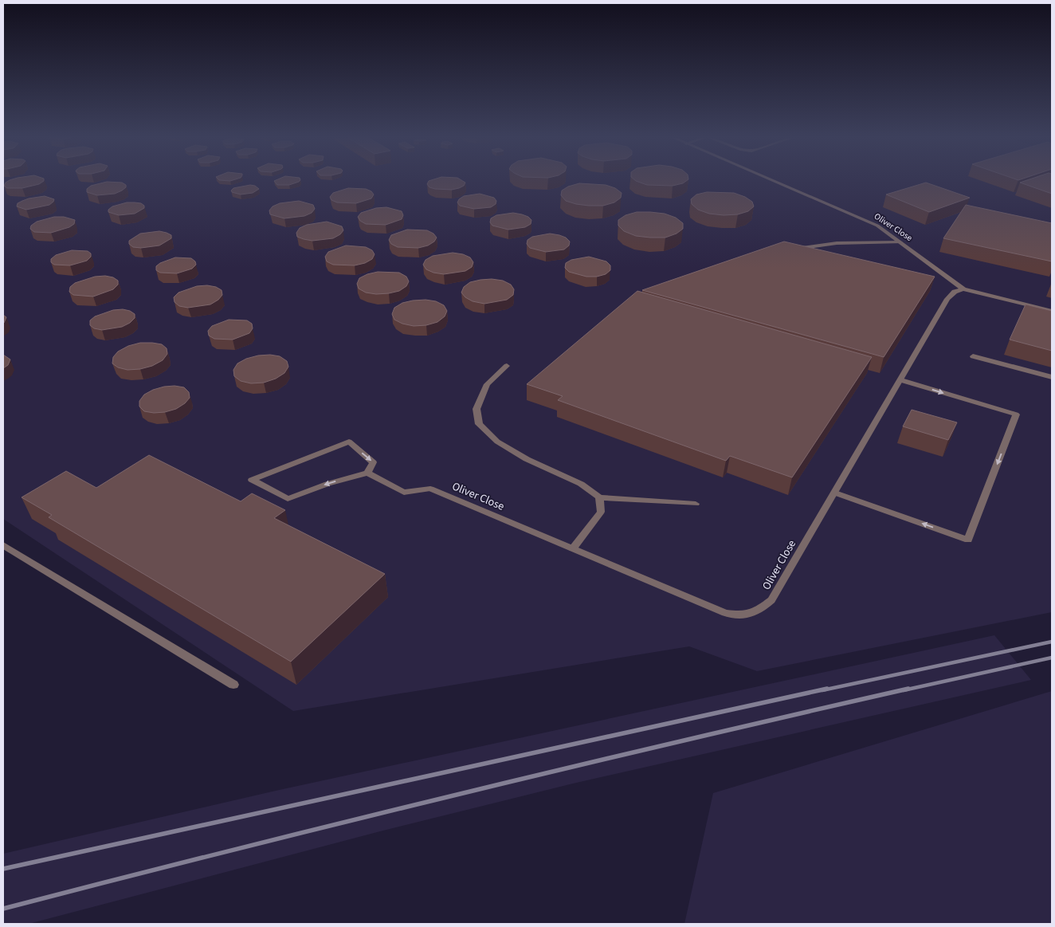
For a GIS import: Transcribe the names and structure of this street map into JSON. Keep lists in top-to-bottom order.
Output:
{
  "streets": {
    "street": ["Oliver Close"]
  }
}
